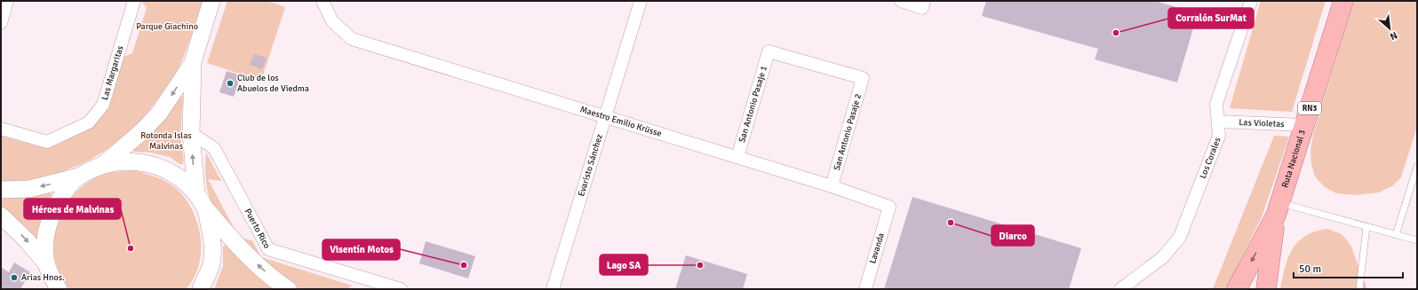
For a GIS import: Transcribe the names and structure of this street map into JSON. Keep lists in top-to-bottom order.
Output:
{
  "streets": {
    "highway": ["RN3", "Ruta Nacional 3"],
    "street": [
      "Las Margaritas",
      "San Antonio Pasaje 1",
      "Maestro Emilio Krüsse",
      "Las Violetas",
      "San Antonio Pasaje 2",
      "Los Corales",
      "Evaristo Sánchez",
      "Puerto Rico",
      "Lavanda"
    ]
  },
  "crossings": [
    ["San Antonio Pasaje 1", "Maestro Emilio Krüsse"],
    ["San Antonio Pasaje 1", "San Antonio Pasaje 2"],
    ["Maestro Emilio Krüsse", "San Antonio Pasaje 2"],
    ["Maestro Emilio Krüsse", "Evaristo Sánchez"],
    ["Maestro Emilio Krüsse", "Lavanda"],
    ["Las Violetas", "Los Corales"],
    ["Las Violetas", "Ruta Nacional 3"]
  ],
  "parks": ["Parque Giachino", "Rotonda Islas Malvinas"],
  "places": [
    "Corralón SurMat",
    "Club de los Abuelos de Viedma",
    "Diarco",
    "Héroes de Malvinas",
    "Visentín Motos",
    "Lago SA",
    "Arias Hnos."
  ],
  "scale_bar": "50 m",
  "north": "bottom right"
}
